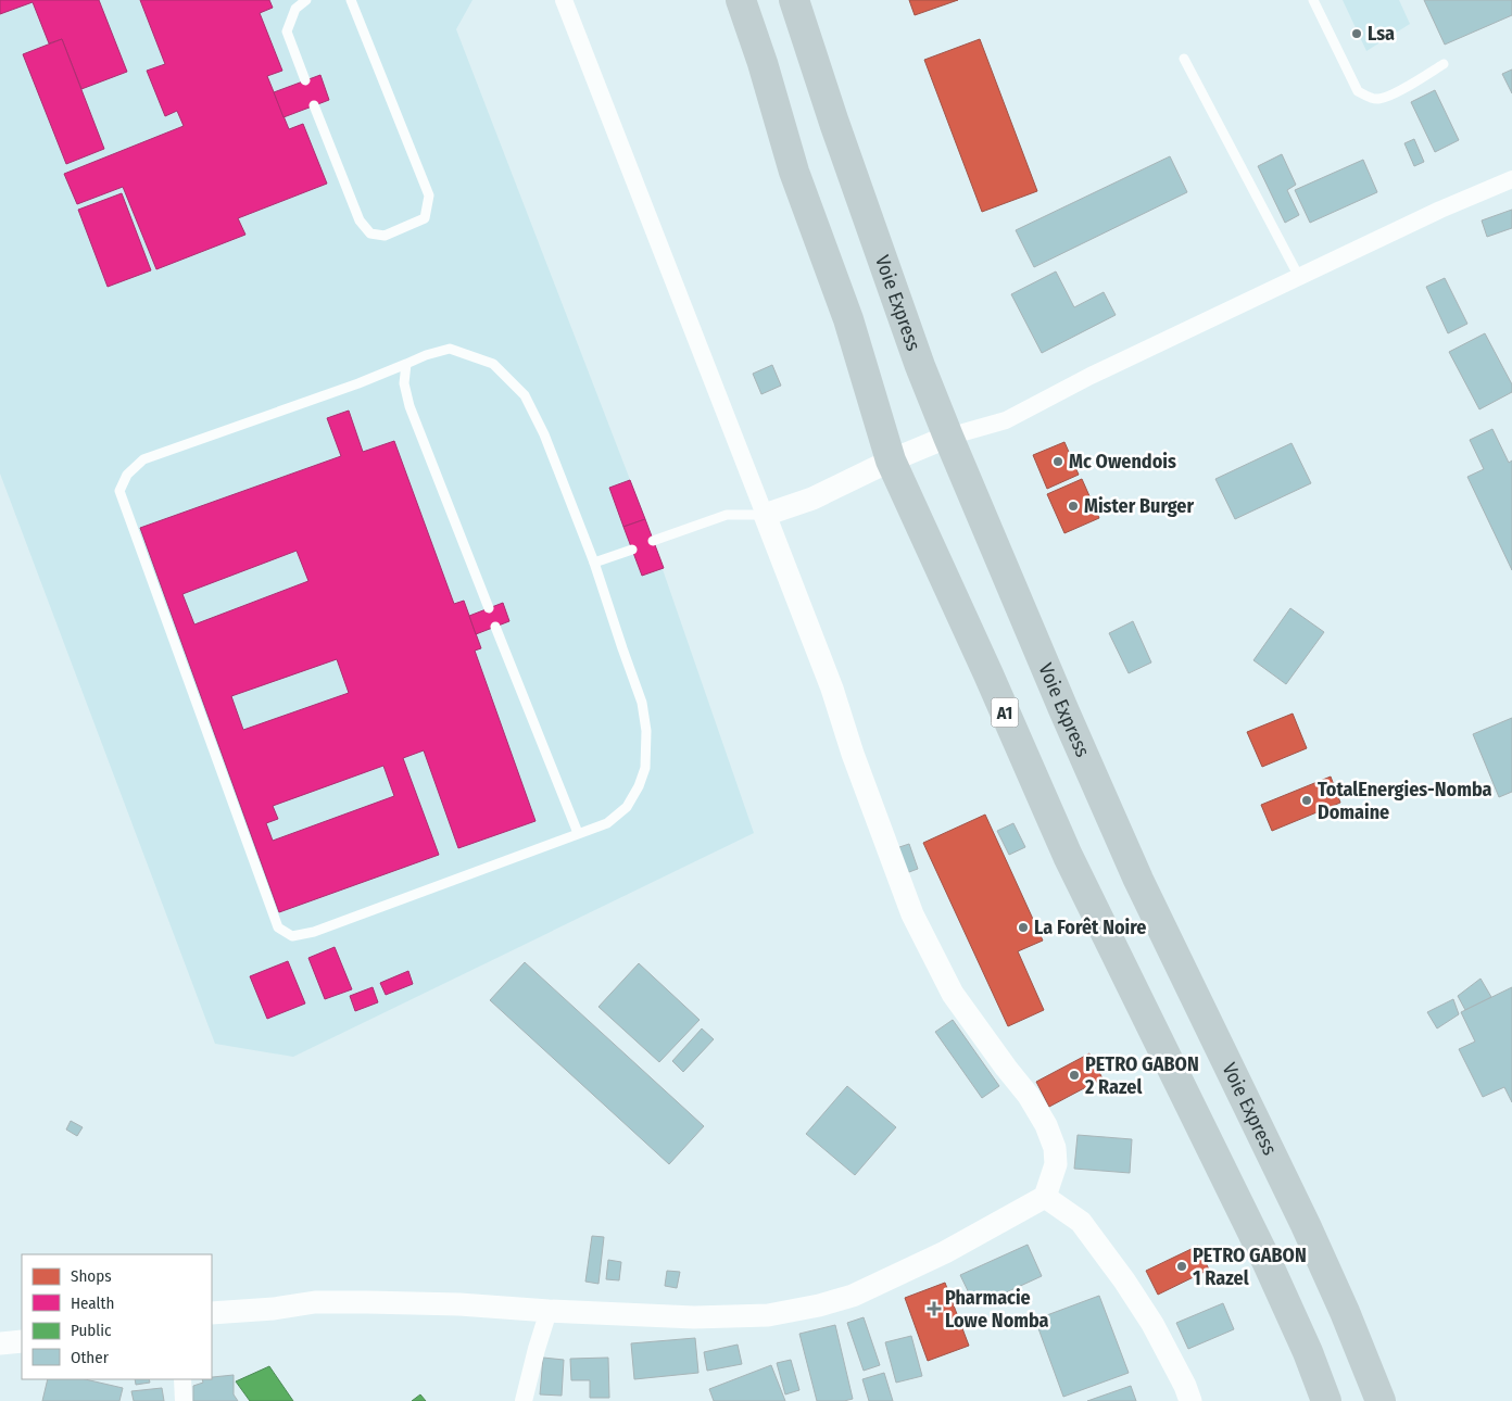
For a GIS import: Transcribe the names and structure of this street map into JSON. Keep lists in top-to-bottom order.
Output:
{
  "streets": {
    "highway": ["Voie Express", "A1"]
  },
  "places": {
    "other": [
      "Lsa",
      "Mc Owendois",
      "Mister Burger",
      "TotalEnergies-Nomba Domaine",
      "La Forêt Noire",
      "PETRO GABON 2 Razel",
      "PETRO GABON 1 Razel"
    ],
    "health": ["Pharmacie Lowe Nomba"]
  },
  "legend": [
    "Shops",
    "Health",
    "Public",
    "Other"
  ]
}
